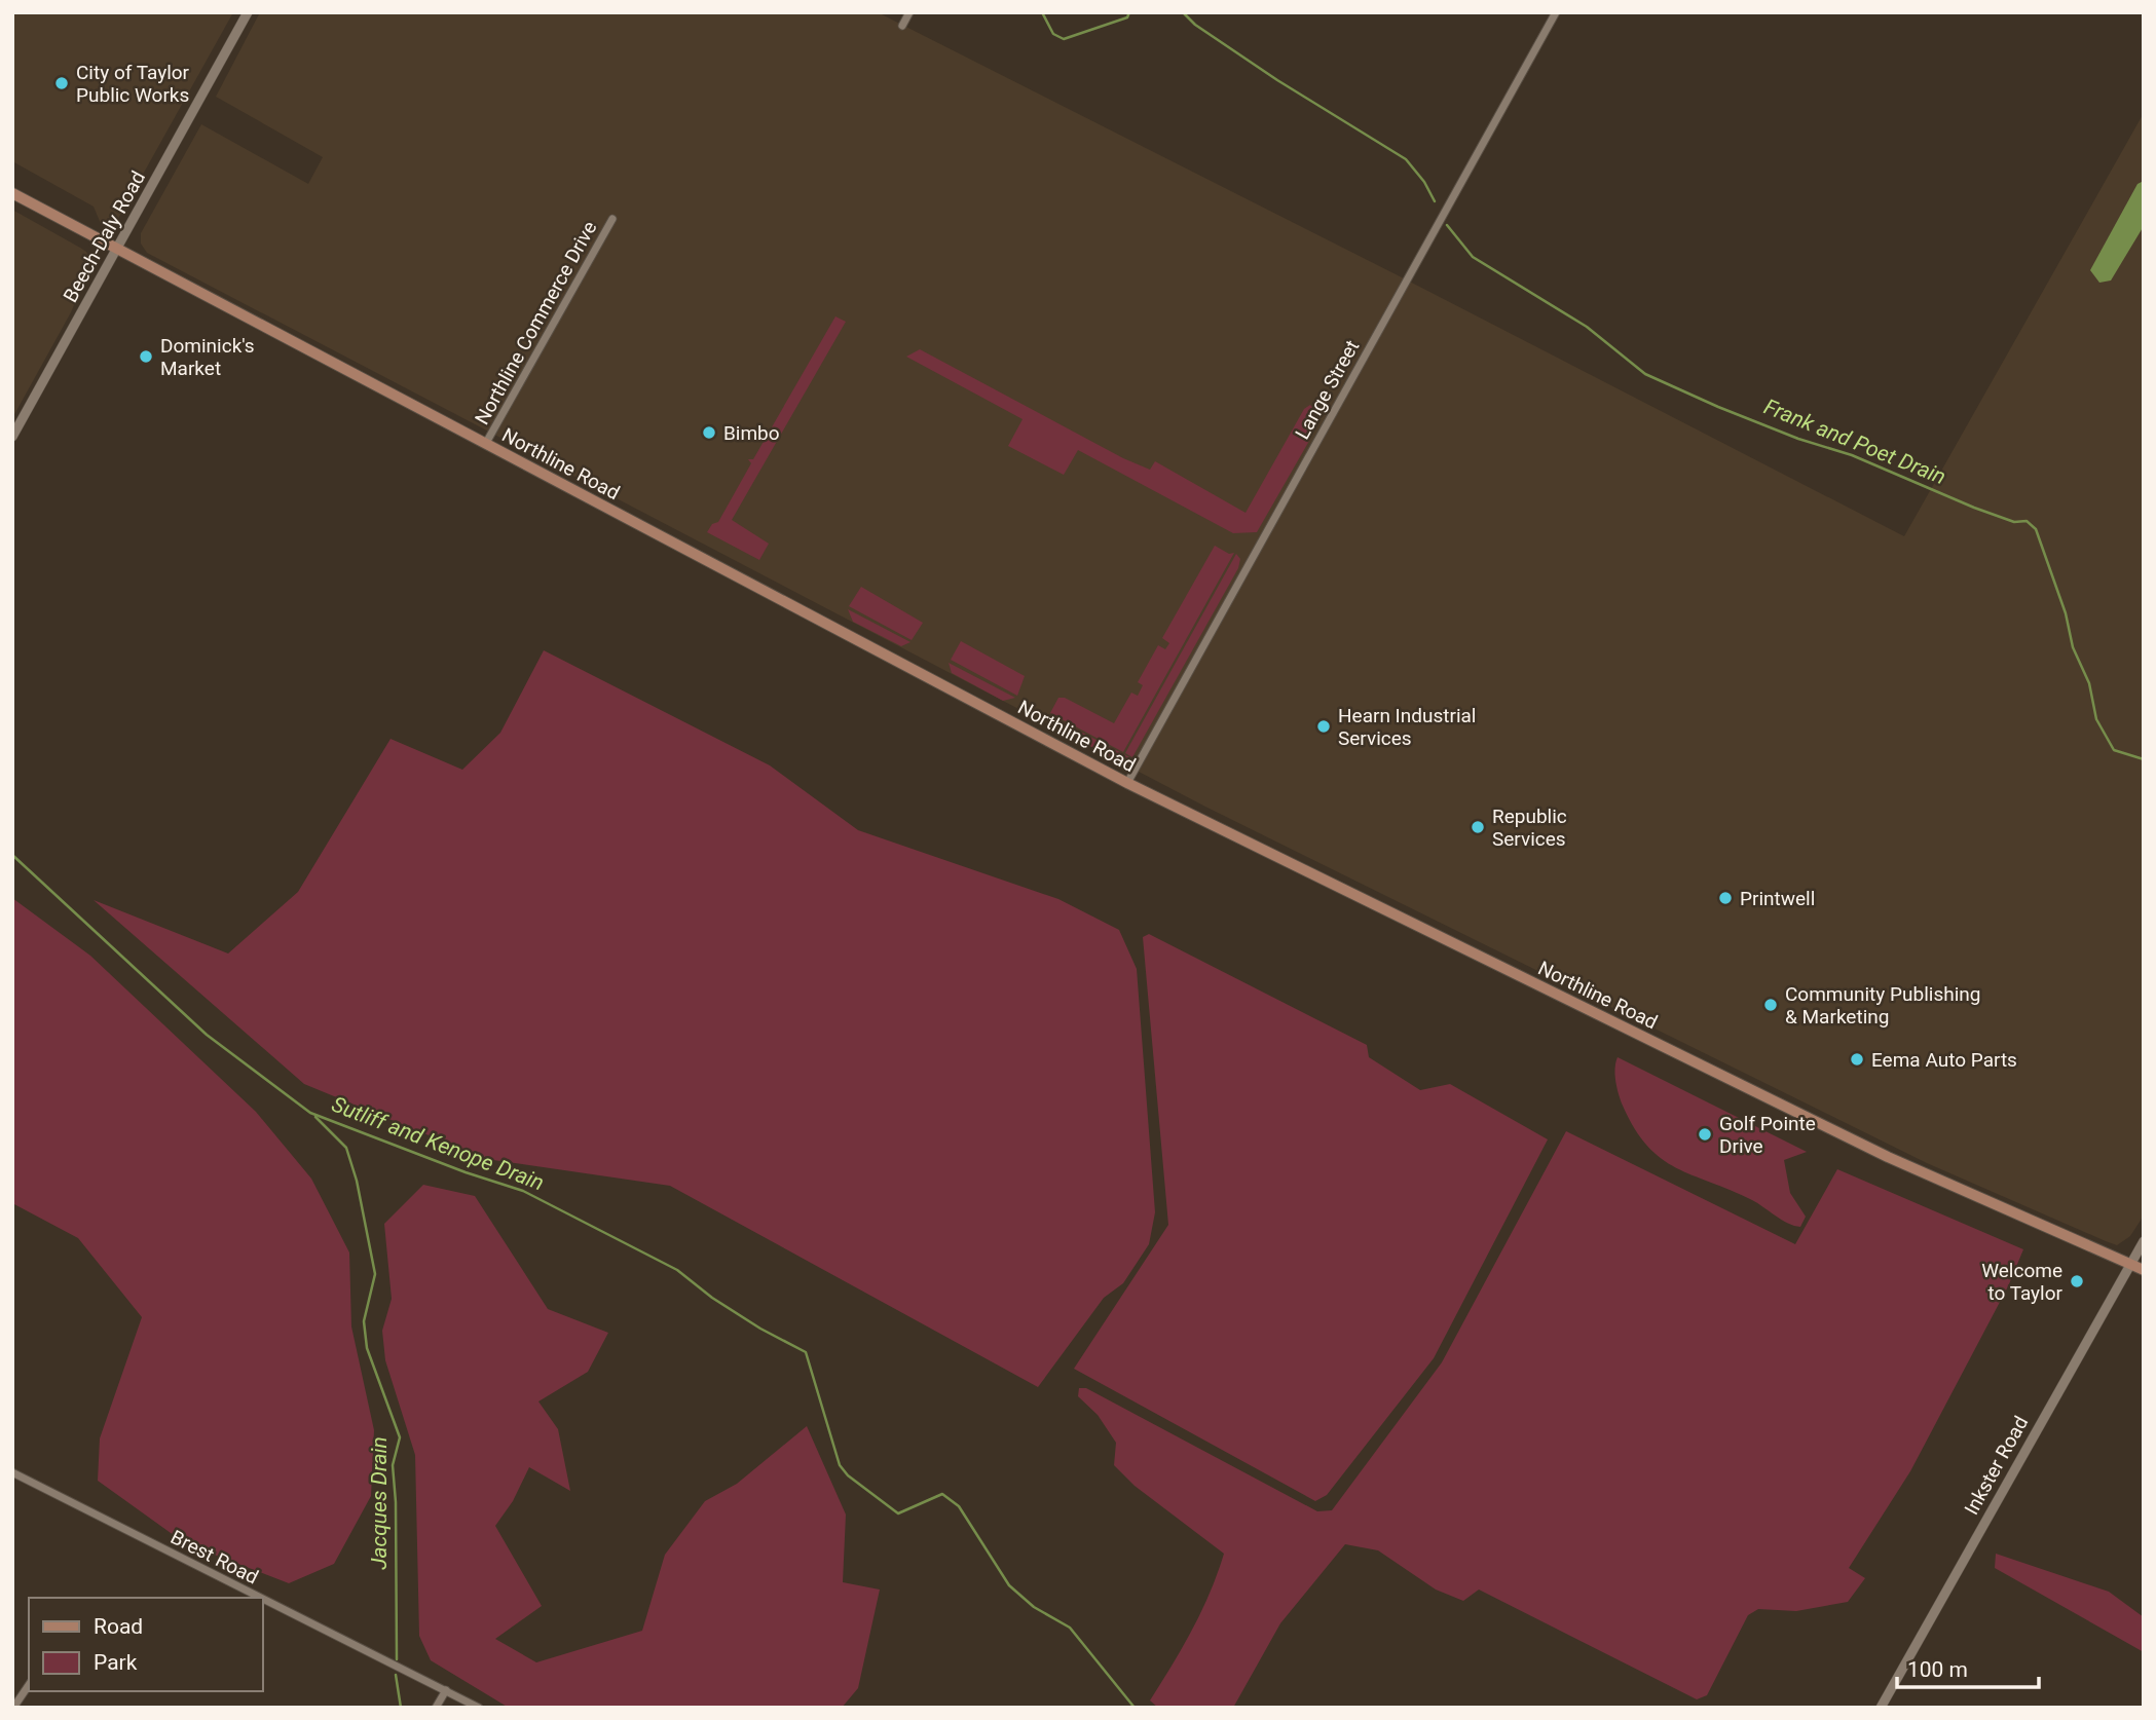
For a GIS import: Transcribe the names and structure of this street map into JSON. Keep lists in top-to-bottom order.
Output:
{
  "streets": {
    "main road": ["Northline Road"],
    "street": [
      "Beech-Daly Road",
      "Northline Commerce Drive",
      "Lange Street",
      "Inkster Road",
      "Brest Road"
    ]
  },
  "crossings": [
    ["Beech-Daly Road", "Northline Road"],
    ["Northline Commerce Drive", "Northline Road"],
    ["Lange Street", "Northline Road"],
    ["Northline Road", "Inkster Road"]
  ],
  "water": ["Frank and Poet Drain", "Sutliff and Kenope Drain", "Jacques Drain"],
  "places": [
    "City of Taylor Public Works",
    "Dominick's Market",
    "Bimbo",
    "Hearn Industrial Services",
    "Republic Services",
    "Printwell",
    "Community Publishing & Marketing",
    "Eema Auto Parts",
    "Golf Pointe Drive",
    "Welcome to Taylor"
  ],
  "legend": ["Road", "Park"],
  "scale_bar": "100 m"
}
